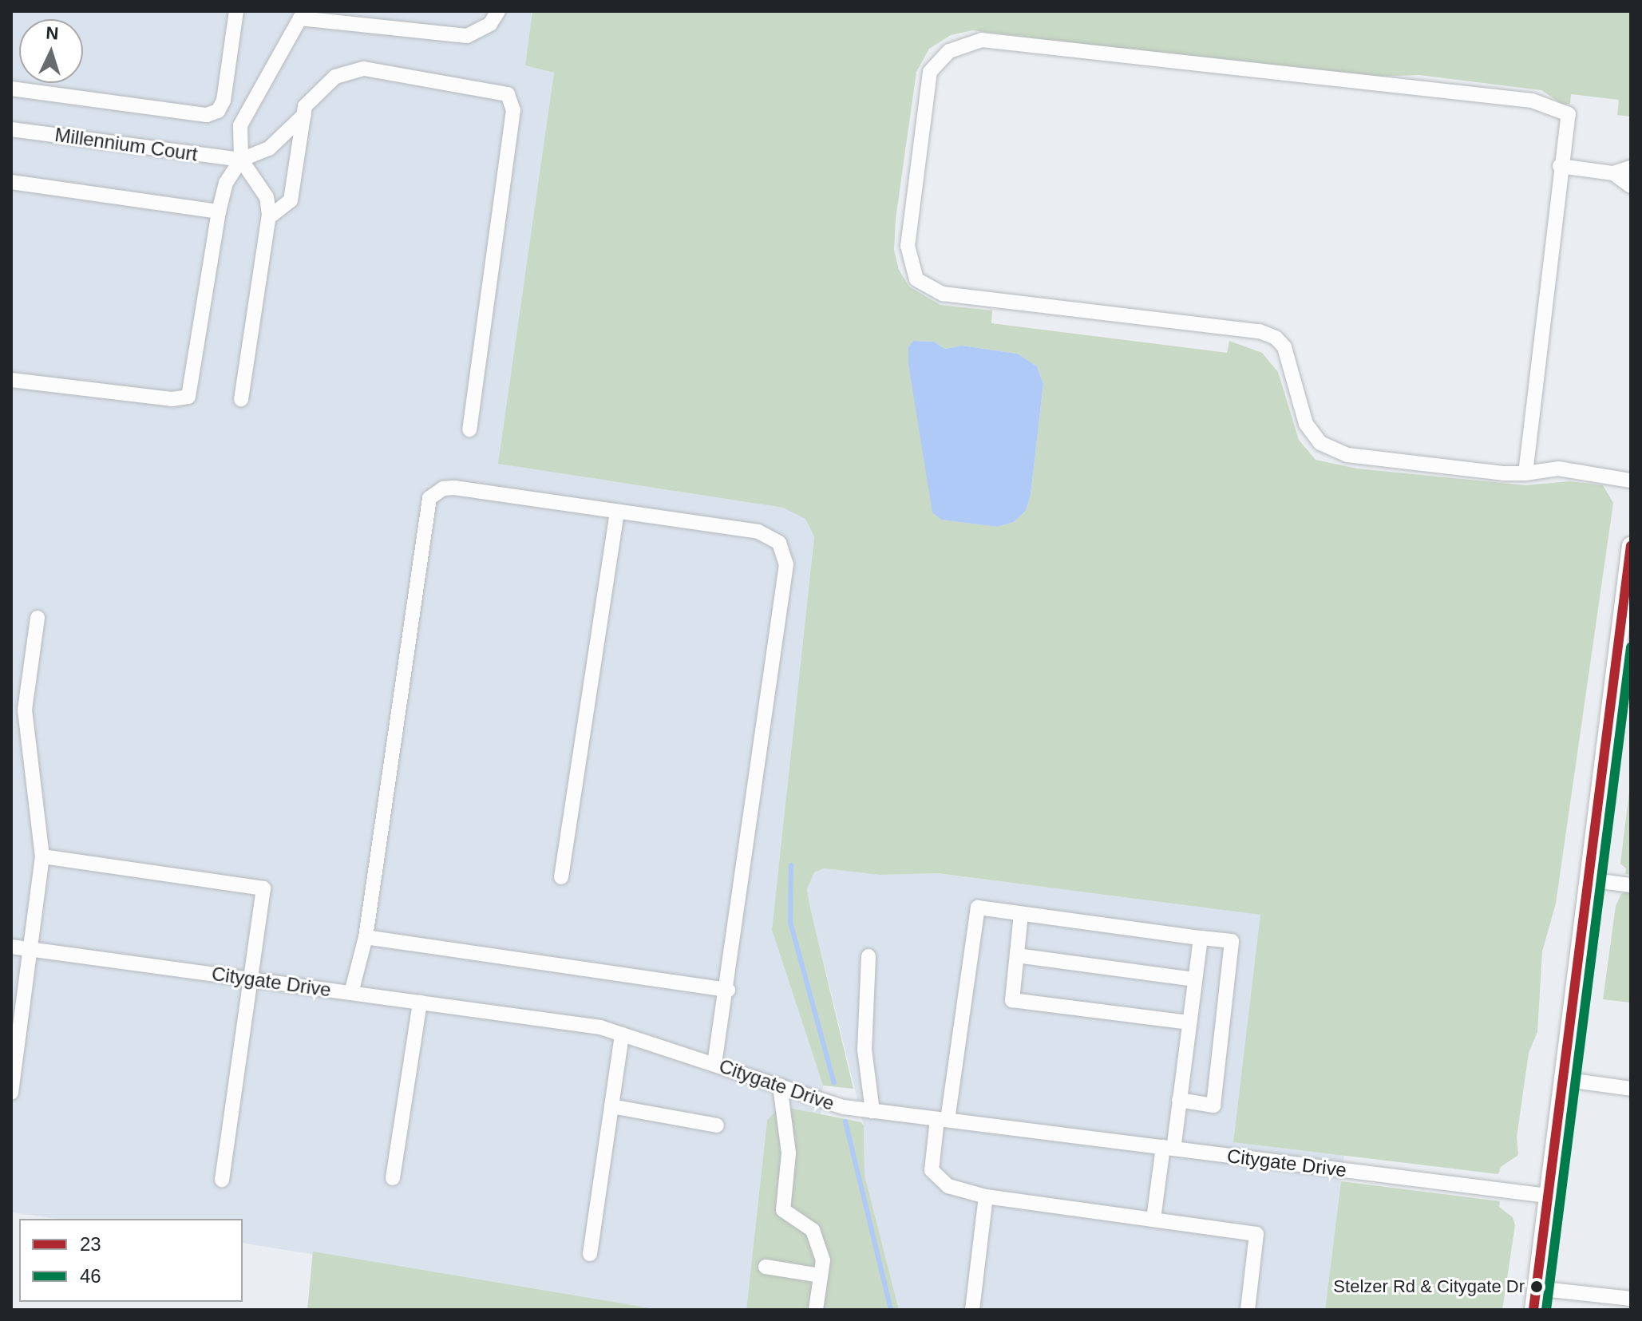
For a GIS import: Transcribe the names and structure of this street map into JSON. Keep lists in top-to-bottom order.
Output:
{
  "streets": {
    "street": ["Millennium Court", "Citygate Drive"]
  },
  "places": ["Stelzer Rd & Citygate Dr"],
  "lines": ["transit line 23", "transit line 46"],
  "legend": ["23", "46"],
  "north": "top"
}
